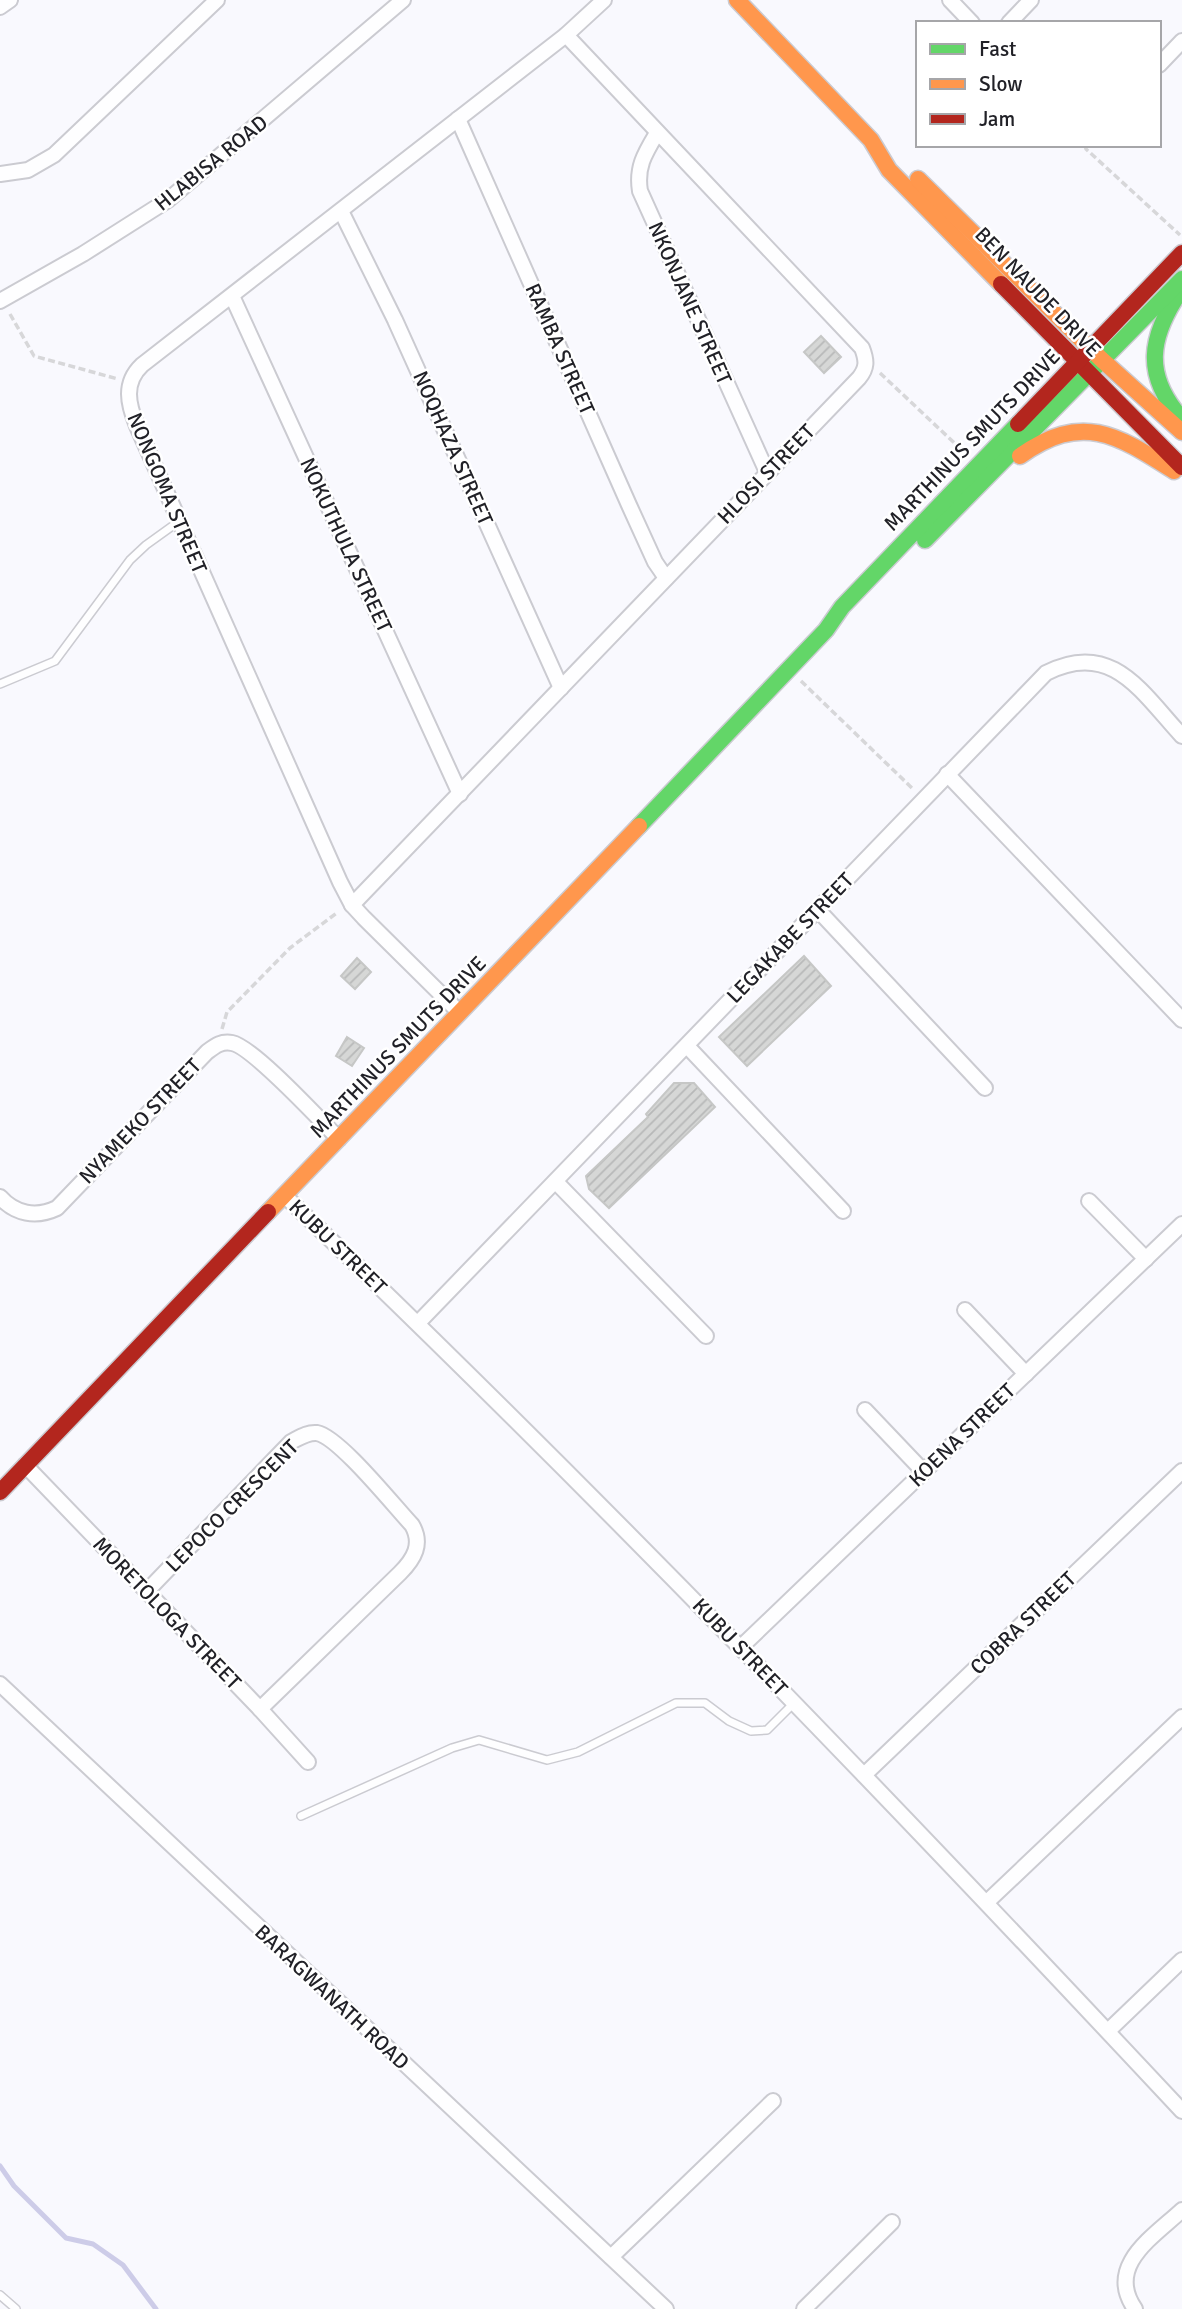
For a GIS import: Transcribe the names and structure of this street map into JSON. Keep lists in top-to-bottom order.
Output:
{
  "streets": {
    "street": [
      "HLABISA ROAD",
      "BEN NAUDE DRIVE",
      "NKONJANE STREET",
      "RAMBA STREET",
      "MARTHINUS SMUTS DRIVE",
      "NOQHAZA STREET",
      "HLOSI STREET",
      "NONGOMA STREET",
      "NOKUTHULA STREET",
      "LEGAKABE STREET",
      "NYAMEKO STREET",
      "KUBU STREET",
      "KOENA STREET",
      "LEPOCO CRESCENT",
      "MORETOLOGA STREET",
      "COBRA STREET",
      "BARAGWANATH ROAD"
    ]
  },
  "crossings": [
    ["BEN NAUDE DRIVE", "MARTHINUS SMUTS DRIVE"],
    ["NKONJANE STREET", "HLOSI STREET"],
    ["RAMBA STREET", "HLOSI STREET"],
    ["RAMBA STREET", "NONGOMA STREET"],
    ["MARTHINUS SMUTS DRIVE", "NONGOMA STREET"],
    ["MARTHINUS SMUTS DRIVE", "NYAMEKO STREET"],
    ["MARTHINUS SMUTS DRIVE", "KUBU STREET"],
    ["MARTHINUS SMUTS DRIVE", "MORETOLOGA STREET"],
    ["NOQHAZA STREET", "HLOSI STREET"],
    ["NOQHAZA STREET", "NONGOMA STREET"],
    ["HLOSI STREET", "NONGOMA STREET"],
    ["HLOSI STREET", "NOKUTHULA STREET"],
    ["NONGOMA STREET", "NOKUTHULA STREET"],
    ["LEGAKABE STREET", "KUBU STREET"],
    ["KUBU STREET", "KOENA STREET"],
    ["KUBU STREET", "COBRA STREET"],
    ["LEPOCO CRESCENT", "MORETOLOGA STREET"]
  ],
  "legend": ["Fast", "Slow", "Jam"]
}
